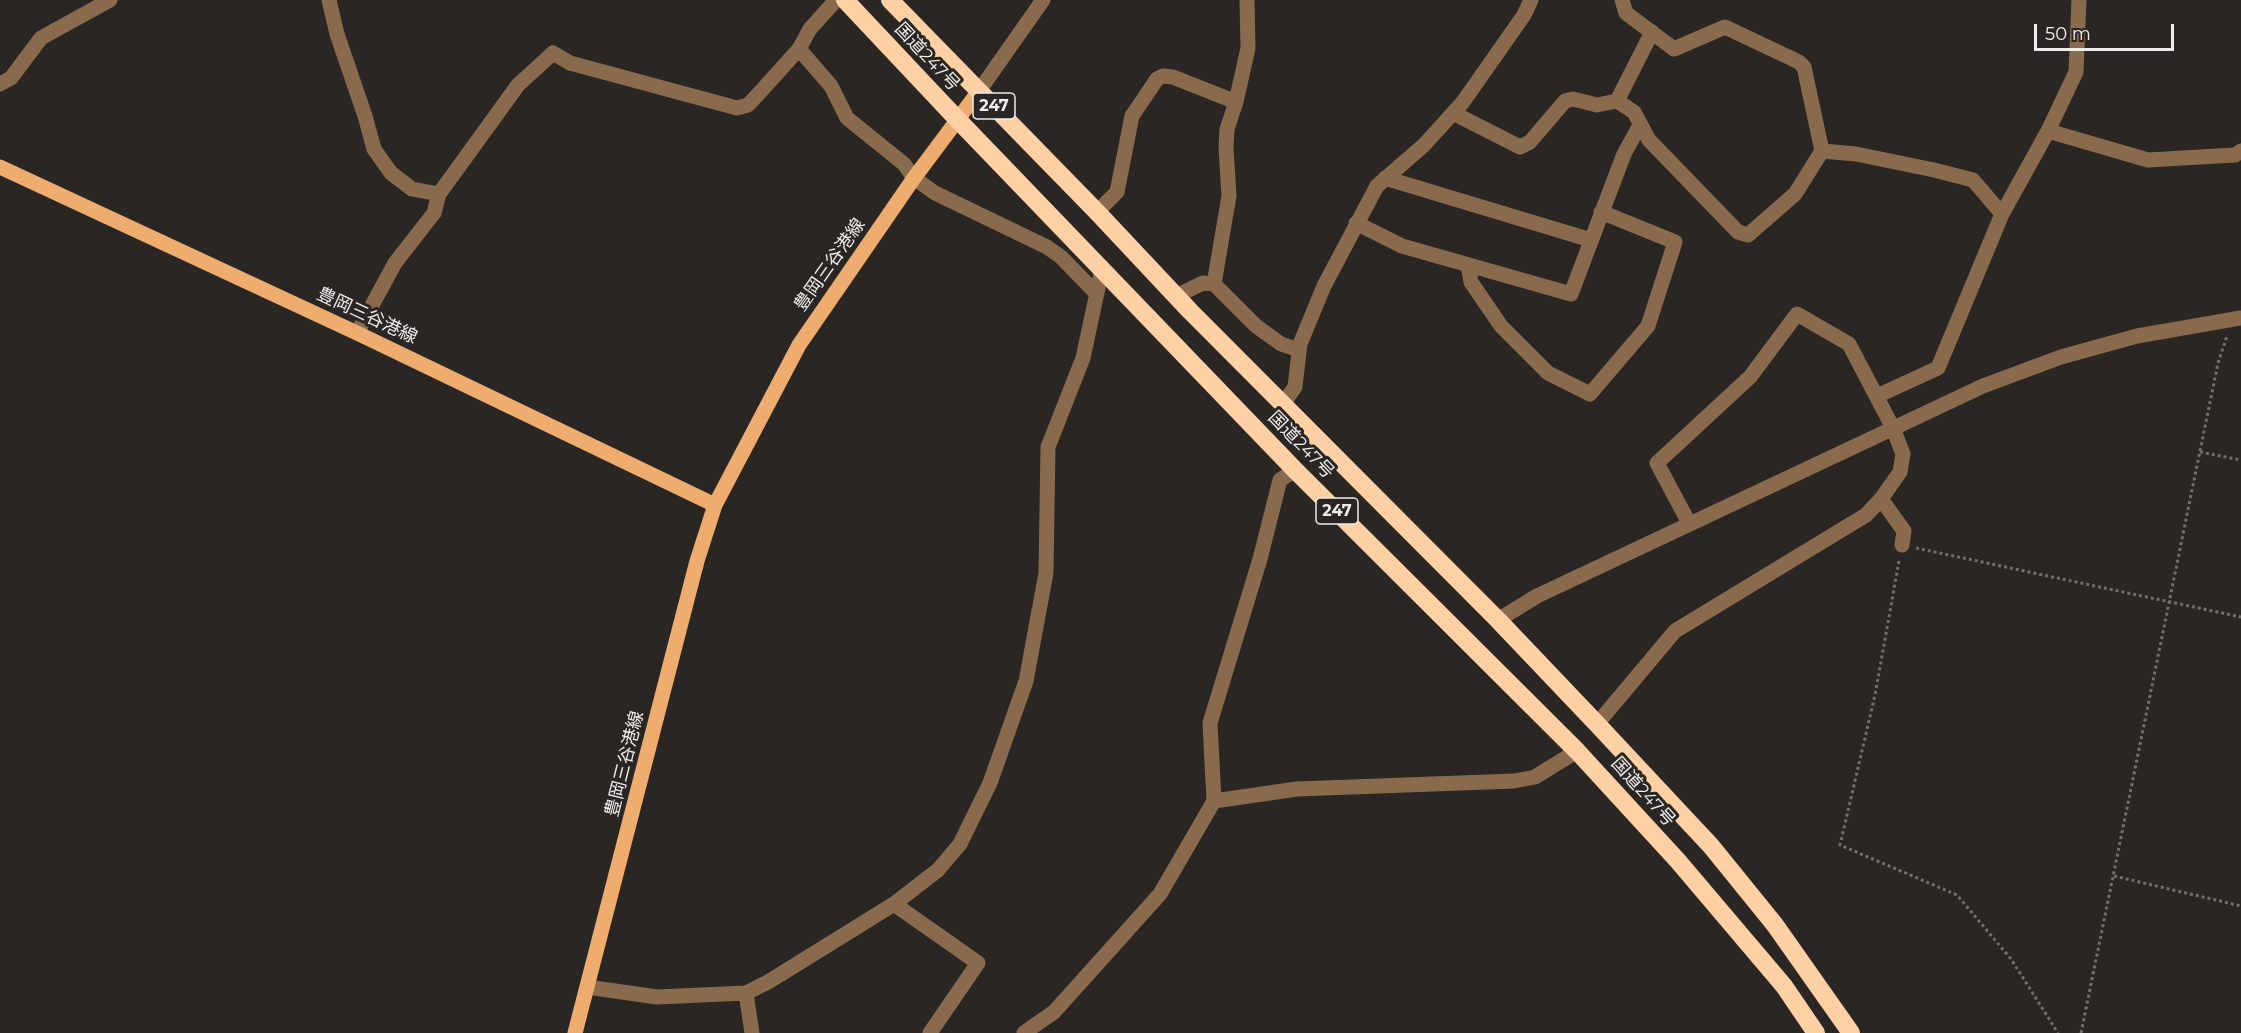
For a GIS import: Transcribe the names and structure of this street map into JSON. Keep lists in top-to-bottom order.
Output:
{
  "streets": {
    "highway": ["国道247号", "247"],
    "main road": ["豊岡三谷港線"]
  },
  "crossings": [
    ["国道247号", "豊岡三谷港線"]
  ],
  "scale_bar": "50 m"
}
